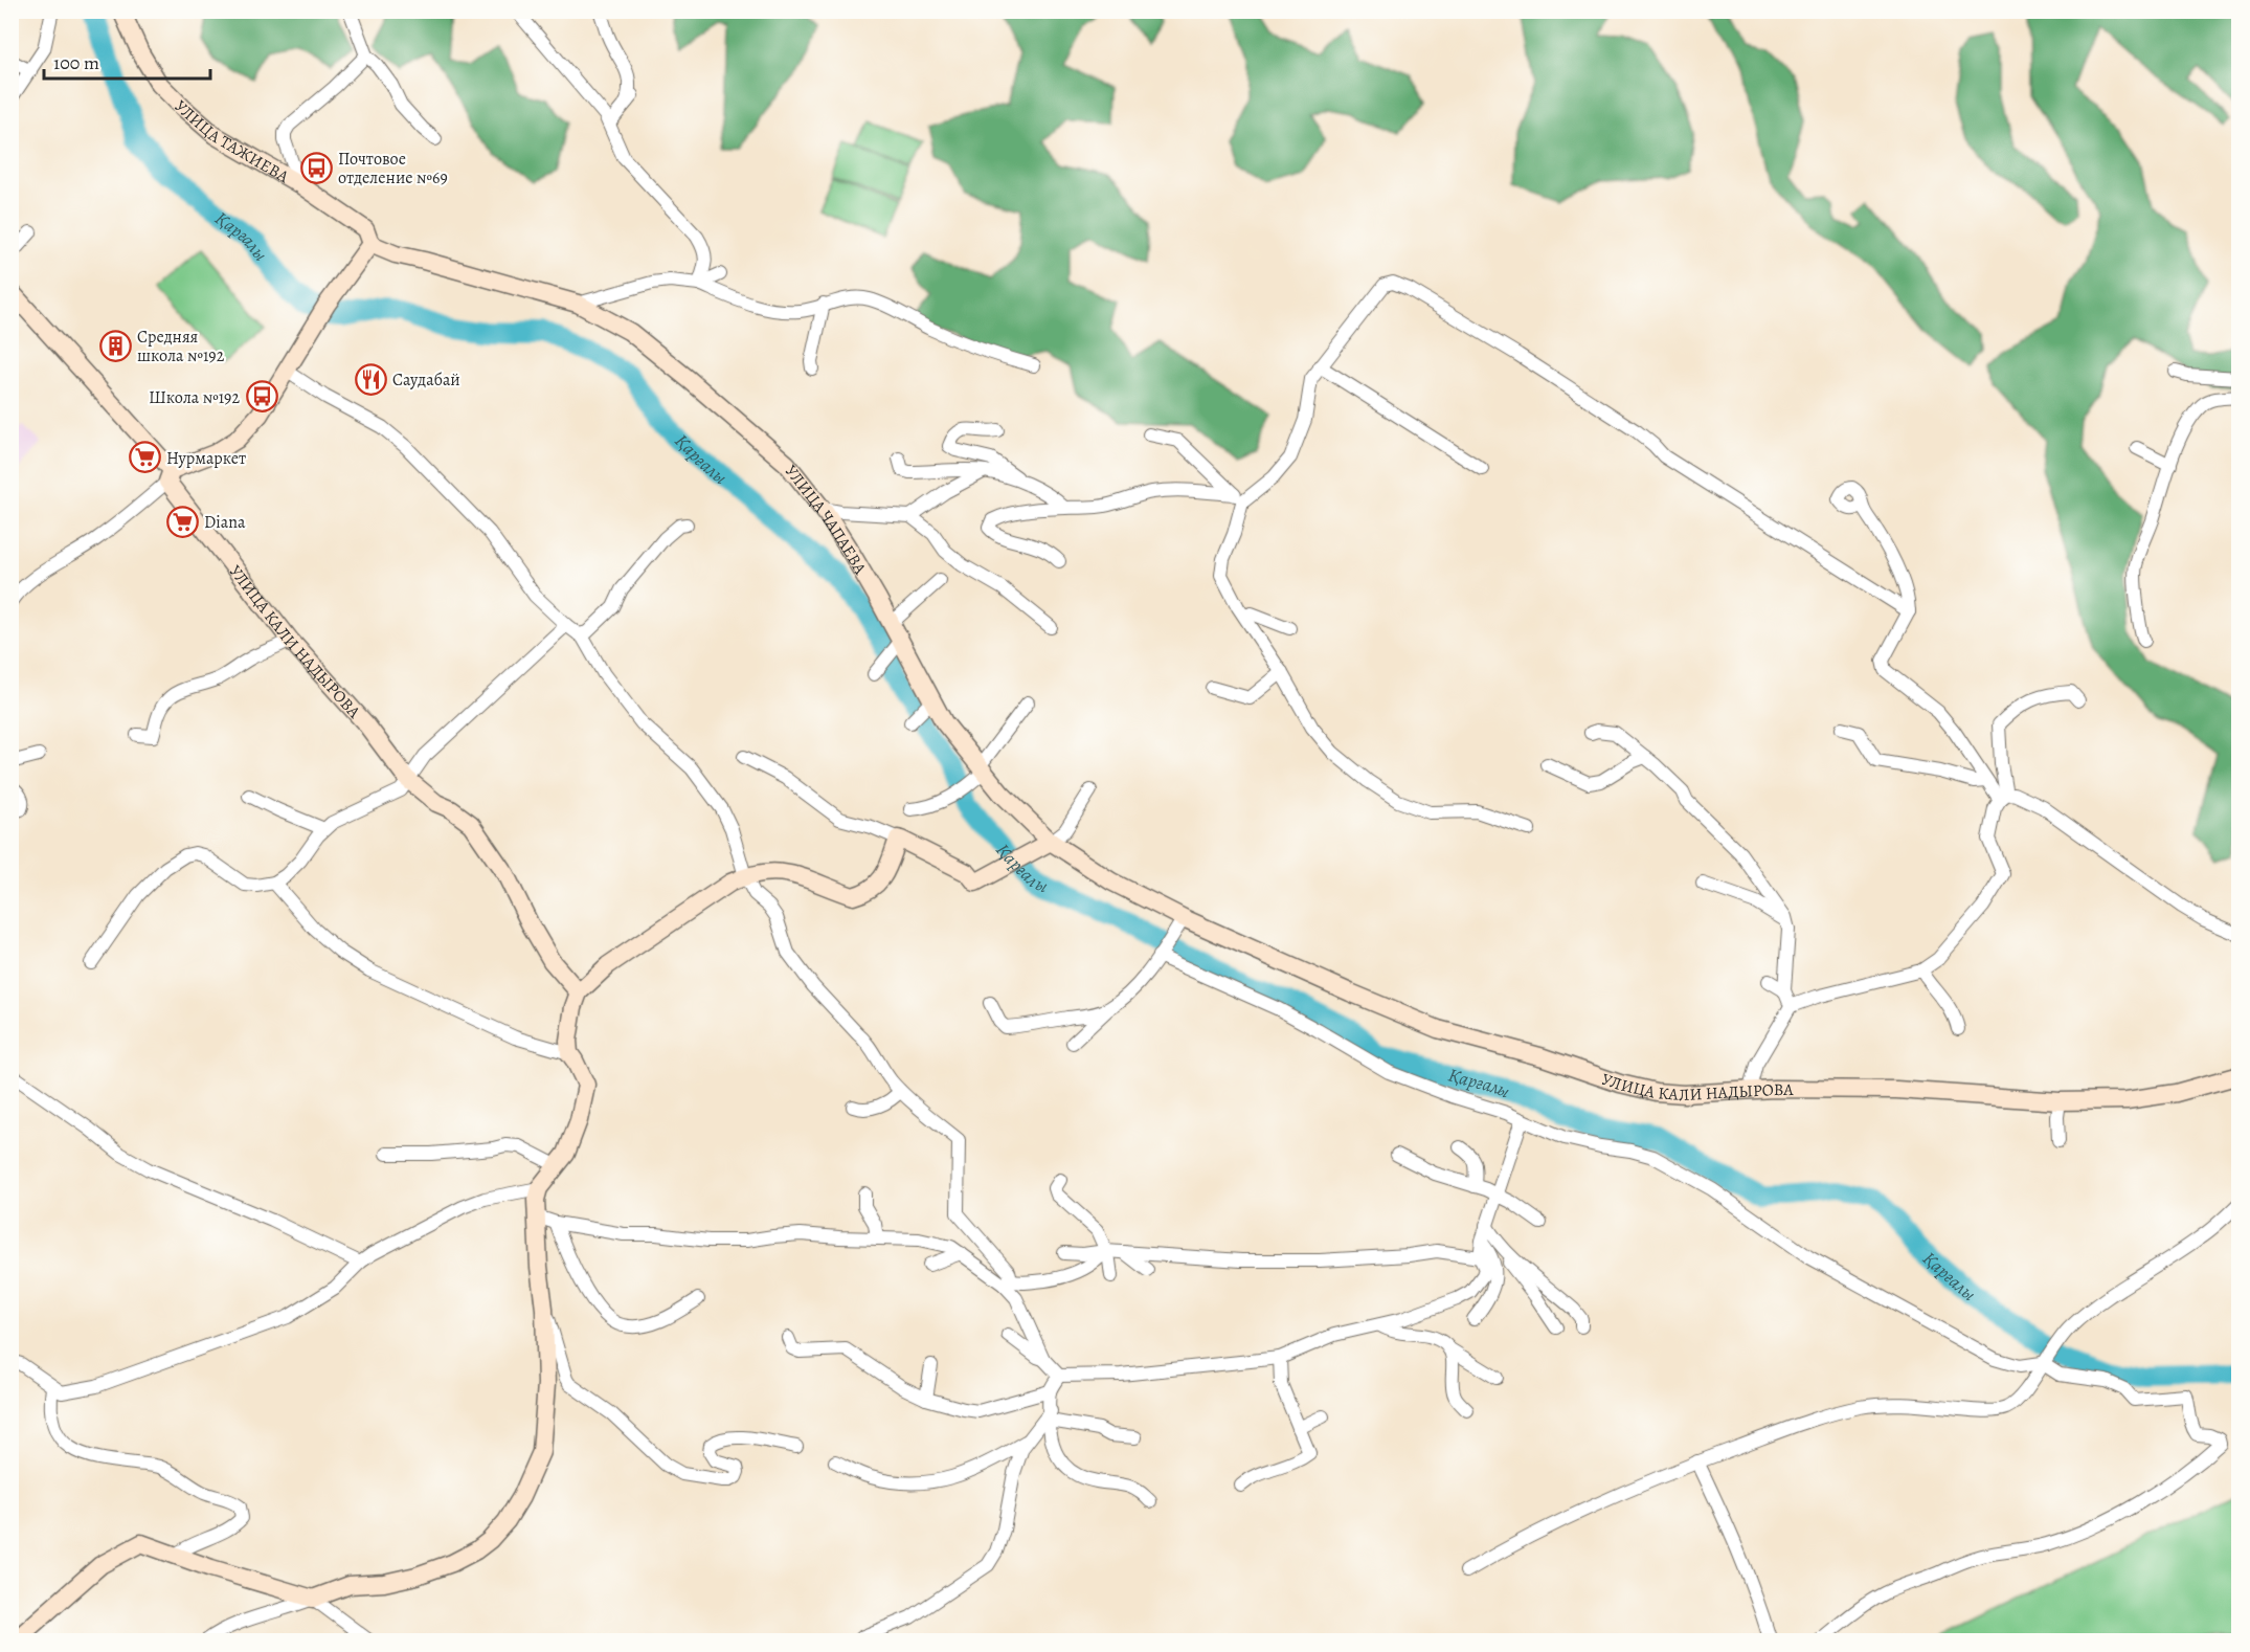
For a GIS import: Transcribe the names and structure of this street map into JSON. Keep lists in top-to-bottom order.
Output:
{
  "streets": {
    "street": ["УЛИЦА ТАЖИЕВА", "УЛИЦА ЧАПАЕВА", "УЛИЦА КАЛИ НАДЫРОВА"]
  },
  "crossings": [
    ["УЛИЦА ТАЖИЕВА", "УЛИЦА ЧАПАЕВА"],
    ["УЛИЦА ЧАПАЕВА", "УЛИЦА КАЛИ НАДЫРОВА"]
  ],
  "water": ["Қарғалы"],
  "places": {
    "bus stop": ["Почтовое отделение №69", "Школа №192"],
    "building": ["Средняя школа №192"],
    "restaurant": ["Саудабай"],
    "supermarket": ["Нурмаркет", "Diana"]
  },
  "scale_bar": "100 m"
}
